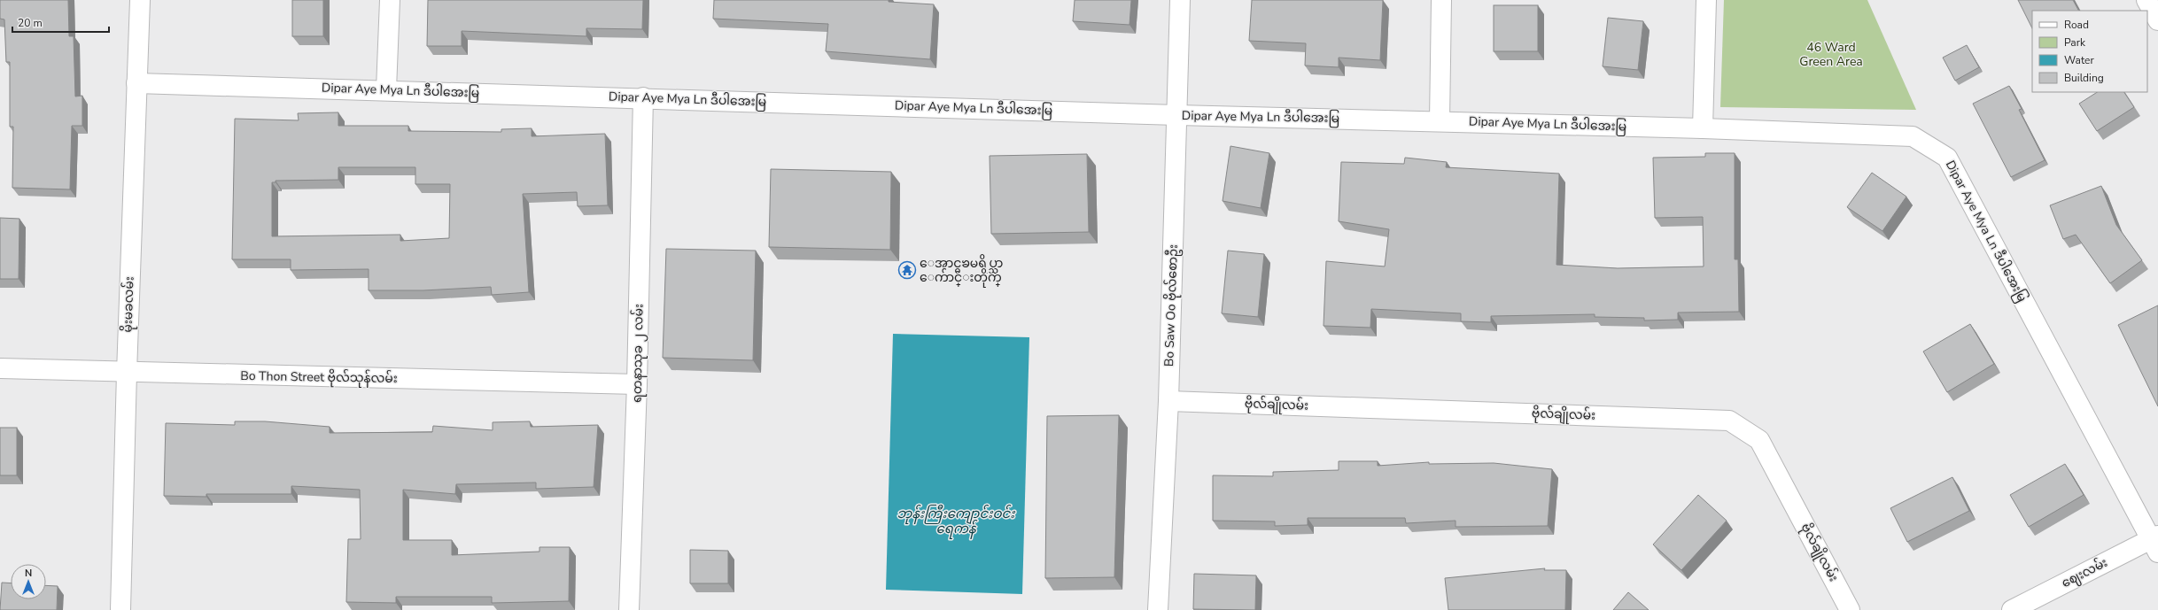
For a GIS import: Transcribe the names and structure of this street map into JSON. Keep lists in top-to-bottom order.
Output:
{
  "streets": {
    "street": [
      "Dipar Aye Mya Ln ဒီပါအေးမြ",
      "မိုးမခလမ်း",
      "Bo Saw Oo ဗိုလ်စောဦး",
      "ရတနာသုခ ၂ လမ်း",
      "Bo Thon Street ဗိုလ်သုန်လမ်း",
      "ဗိုလ်ချိုလမ်း",
      "ဈေးလမ်း"
    ]
  },
  "crossings": [
    ["Dipar Aye Mya Ln ဒီပါအေးမြ", "မိုးမခလမ်း"],
    ["Dipar Aye Mya Ln ဒီပါအေးမြ", "Bo Saw Oo ဗိုလ်စောဦး"],
    ["Dipar Aye Mya Ln ဒီပါအေးမြ", "ရတနာသုခ ၂ လမ်း"],
    ["Dipar Aye Mya Ln ဒီပါအေးမြ", "ဈေးလမ်း"],
    ["မိုးမခလမ်း", "Bo Thon Street ဗိုလ်သုန်လမ်း"],
    ["Bo Saw Oo ဗိုလ်စောဦး", "ဗိုလ်ချိုလမ်း"],
    ["ရတနာသုခ ၂ လမ်း", "Bo Thon Street ဗိုလ်သုန်လမ်း"]
  ],
  "water": ["ဘုန်းကြီးကျောင်းဝင်း ရေကန်"],
  "parks": ["46 Ward Green Area"],
  "places": {
    "temple": ["ေအာင္ဓၶမရိပ္သာ ေက်ာင္းတိုက္"]
  },
  "legend": [
    "Road",
    "Park",
    "Water",
    "Building"
  ],
  "scale_bar": "20 m",
  "north": "top"
}
